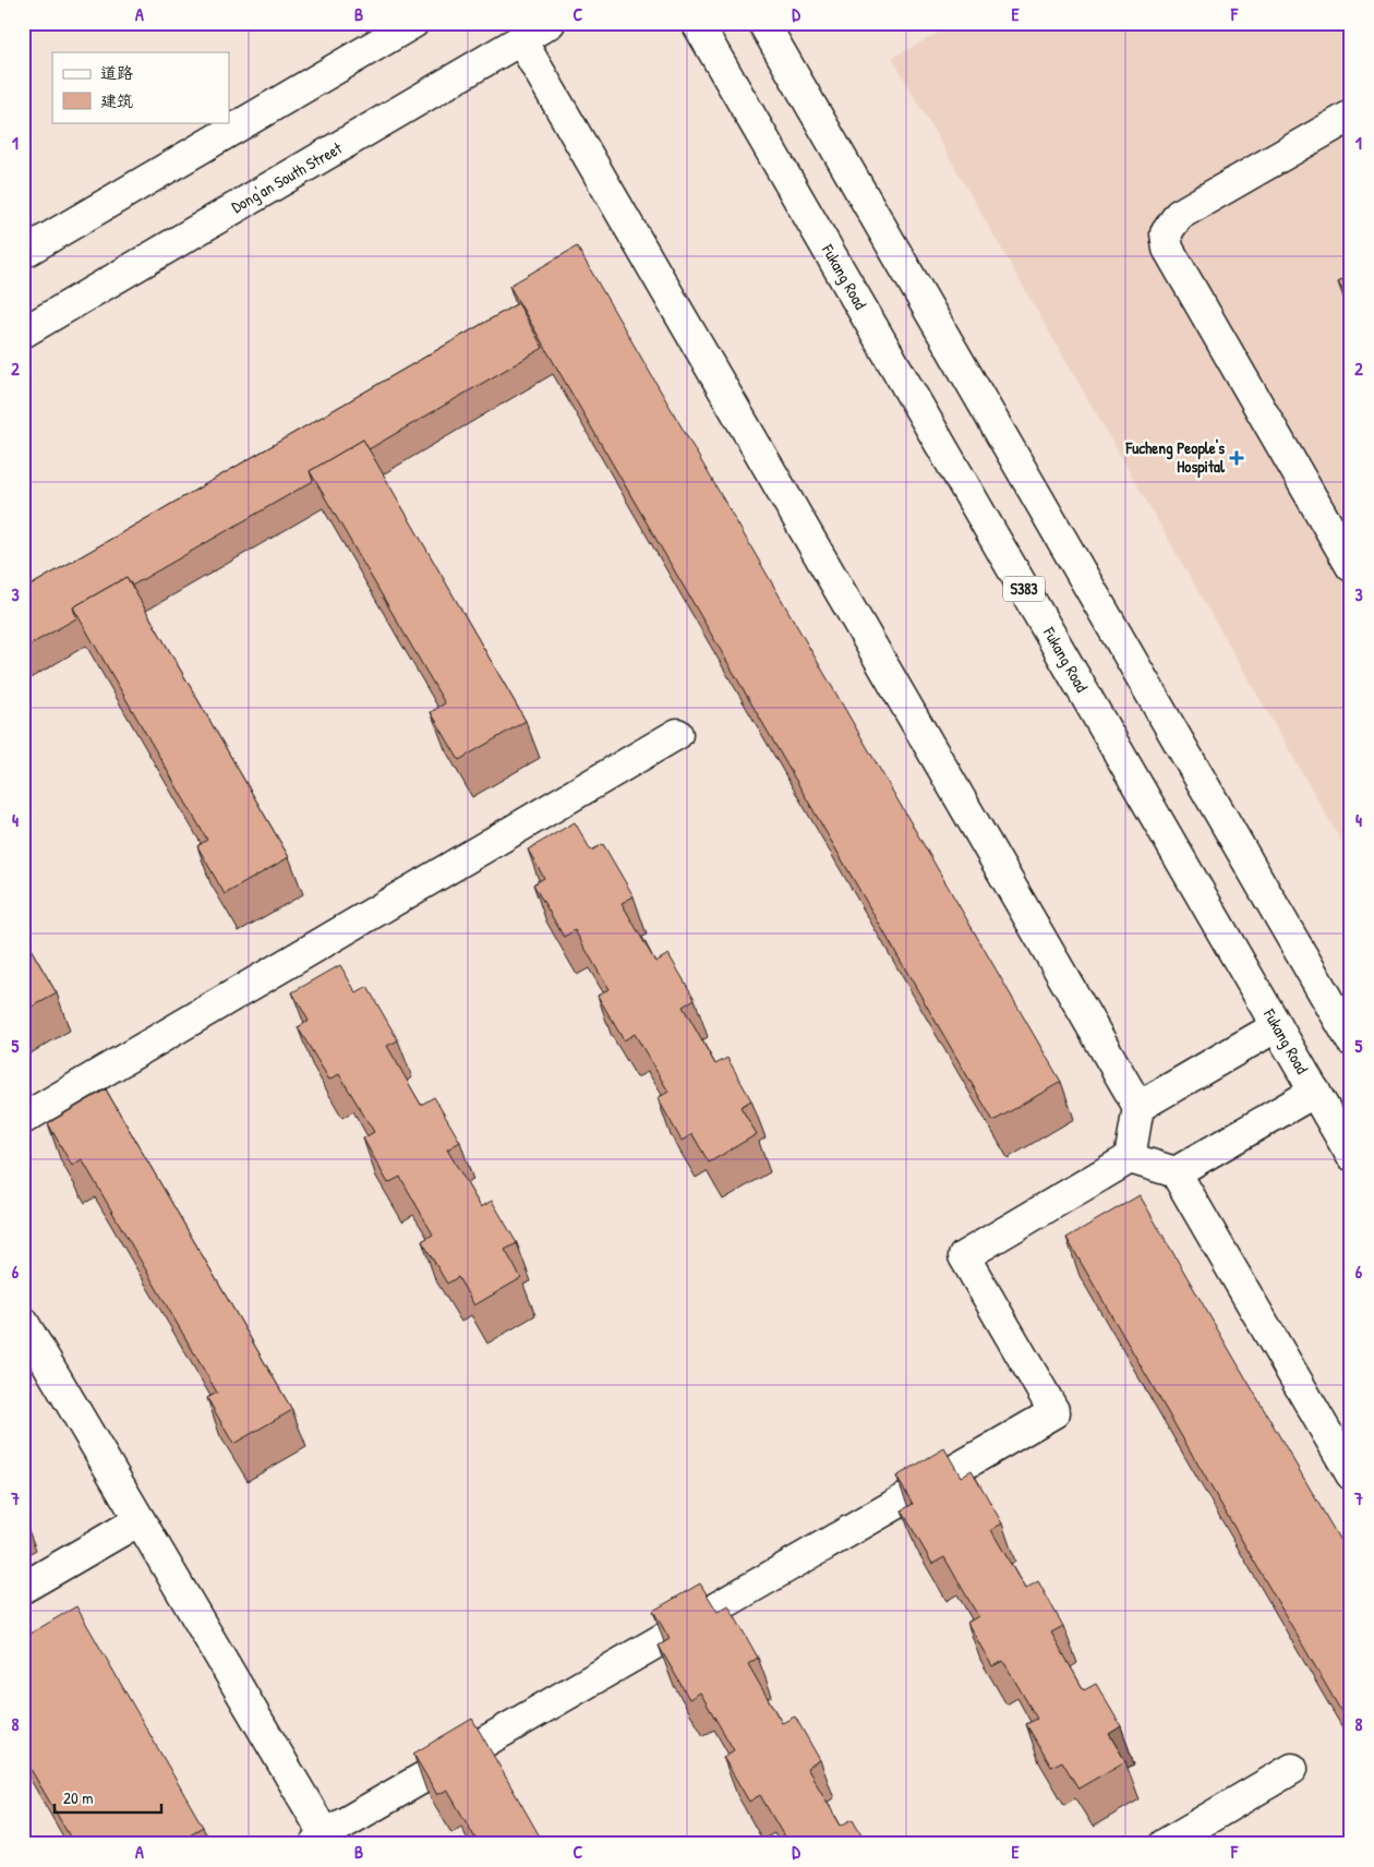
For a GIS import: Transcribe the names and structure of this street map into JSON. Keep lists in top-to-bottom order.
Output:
{
  "streets": {
    "main road": ["Dong'an South Street", "Fukang Road", "S383"]
  },
  "places": {
    "health": ["Fucheng People's Hospital"]
  },
  "legend": ["道路", "建筑"],
  "scale_bar": "20 m",
  "grid": {
    "columns": [
      "A",
      "B",
      "C",
      "D",
      "E",
      "F"
    ],
    "rows": [
      "1",
      "2",
      "3",
      "4",
      "5",
      "6",
      "7",
      "8"
    ]
  }
}
